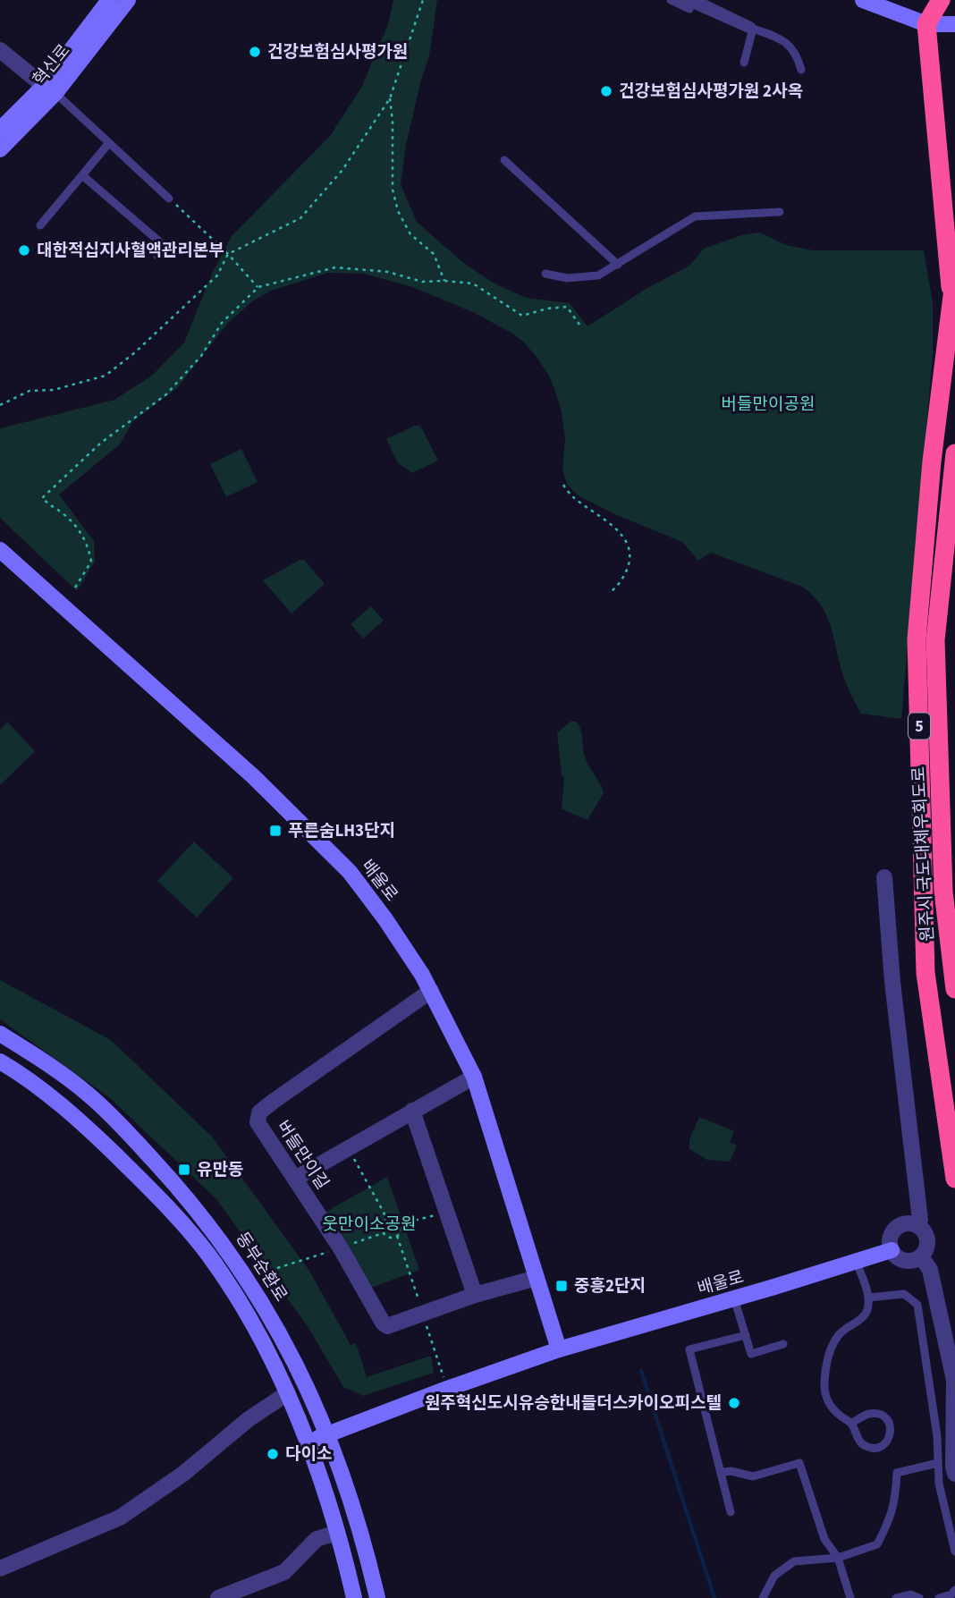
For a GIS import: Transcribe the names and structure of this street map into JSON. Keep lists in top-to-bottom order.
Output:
{
  "streets": {
    "highway": ["5", "원주시 국도대체우회도로"],
    "street": [
      "혁신로",
      "배울로",
      "버들만이길",
      "동부순환로"
    ]
  },
  "crossings": [
    ["배울로", "버들만이길"],
    ["배울로", "동부순환로"]
  ],
  "parks": ["버들만이공원", "웃만이소공원"],
  "places": {
    "other": [
      "건강보험심사평가원",
      "건강보험심사평가원 2사옥",
      "대한적십지사혈액관리본부",
      "원주혁신도시유승한내들더스카이오피스텔",
      "다이소"
    ],
    "transit": ["푸른숨LH3단지", "유만동", "중흥2단지"]
  }
}
